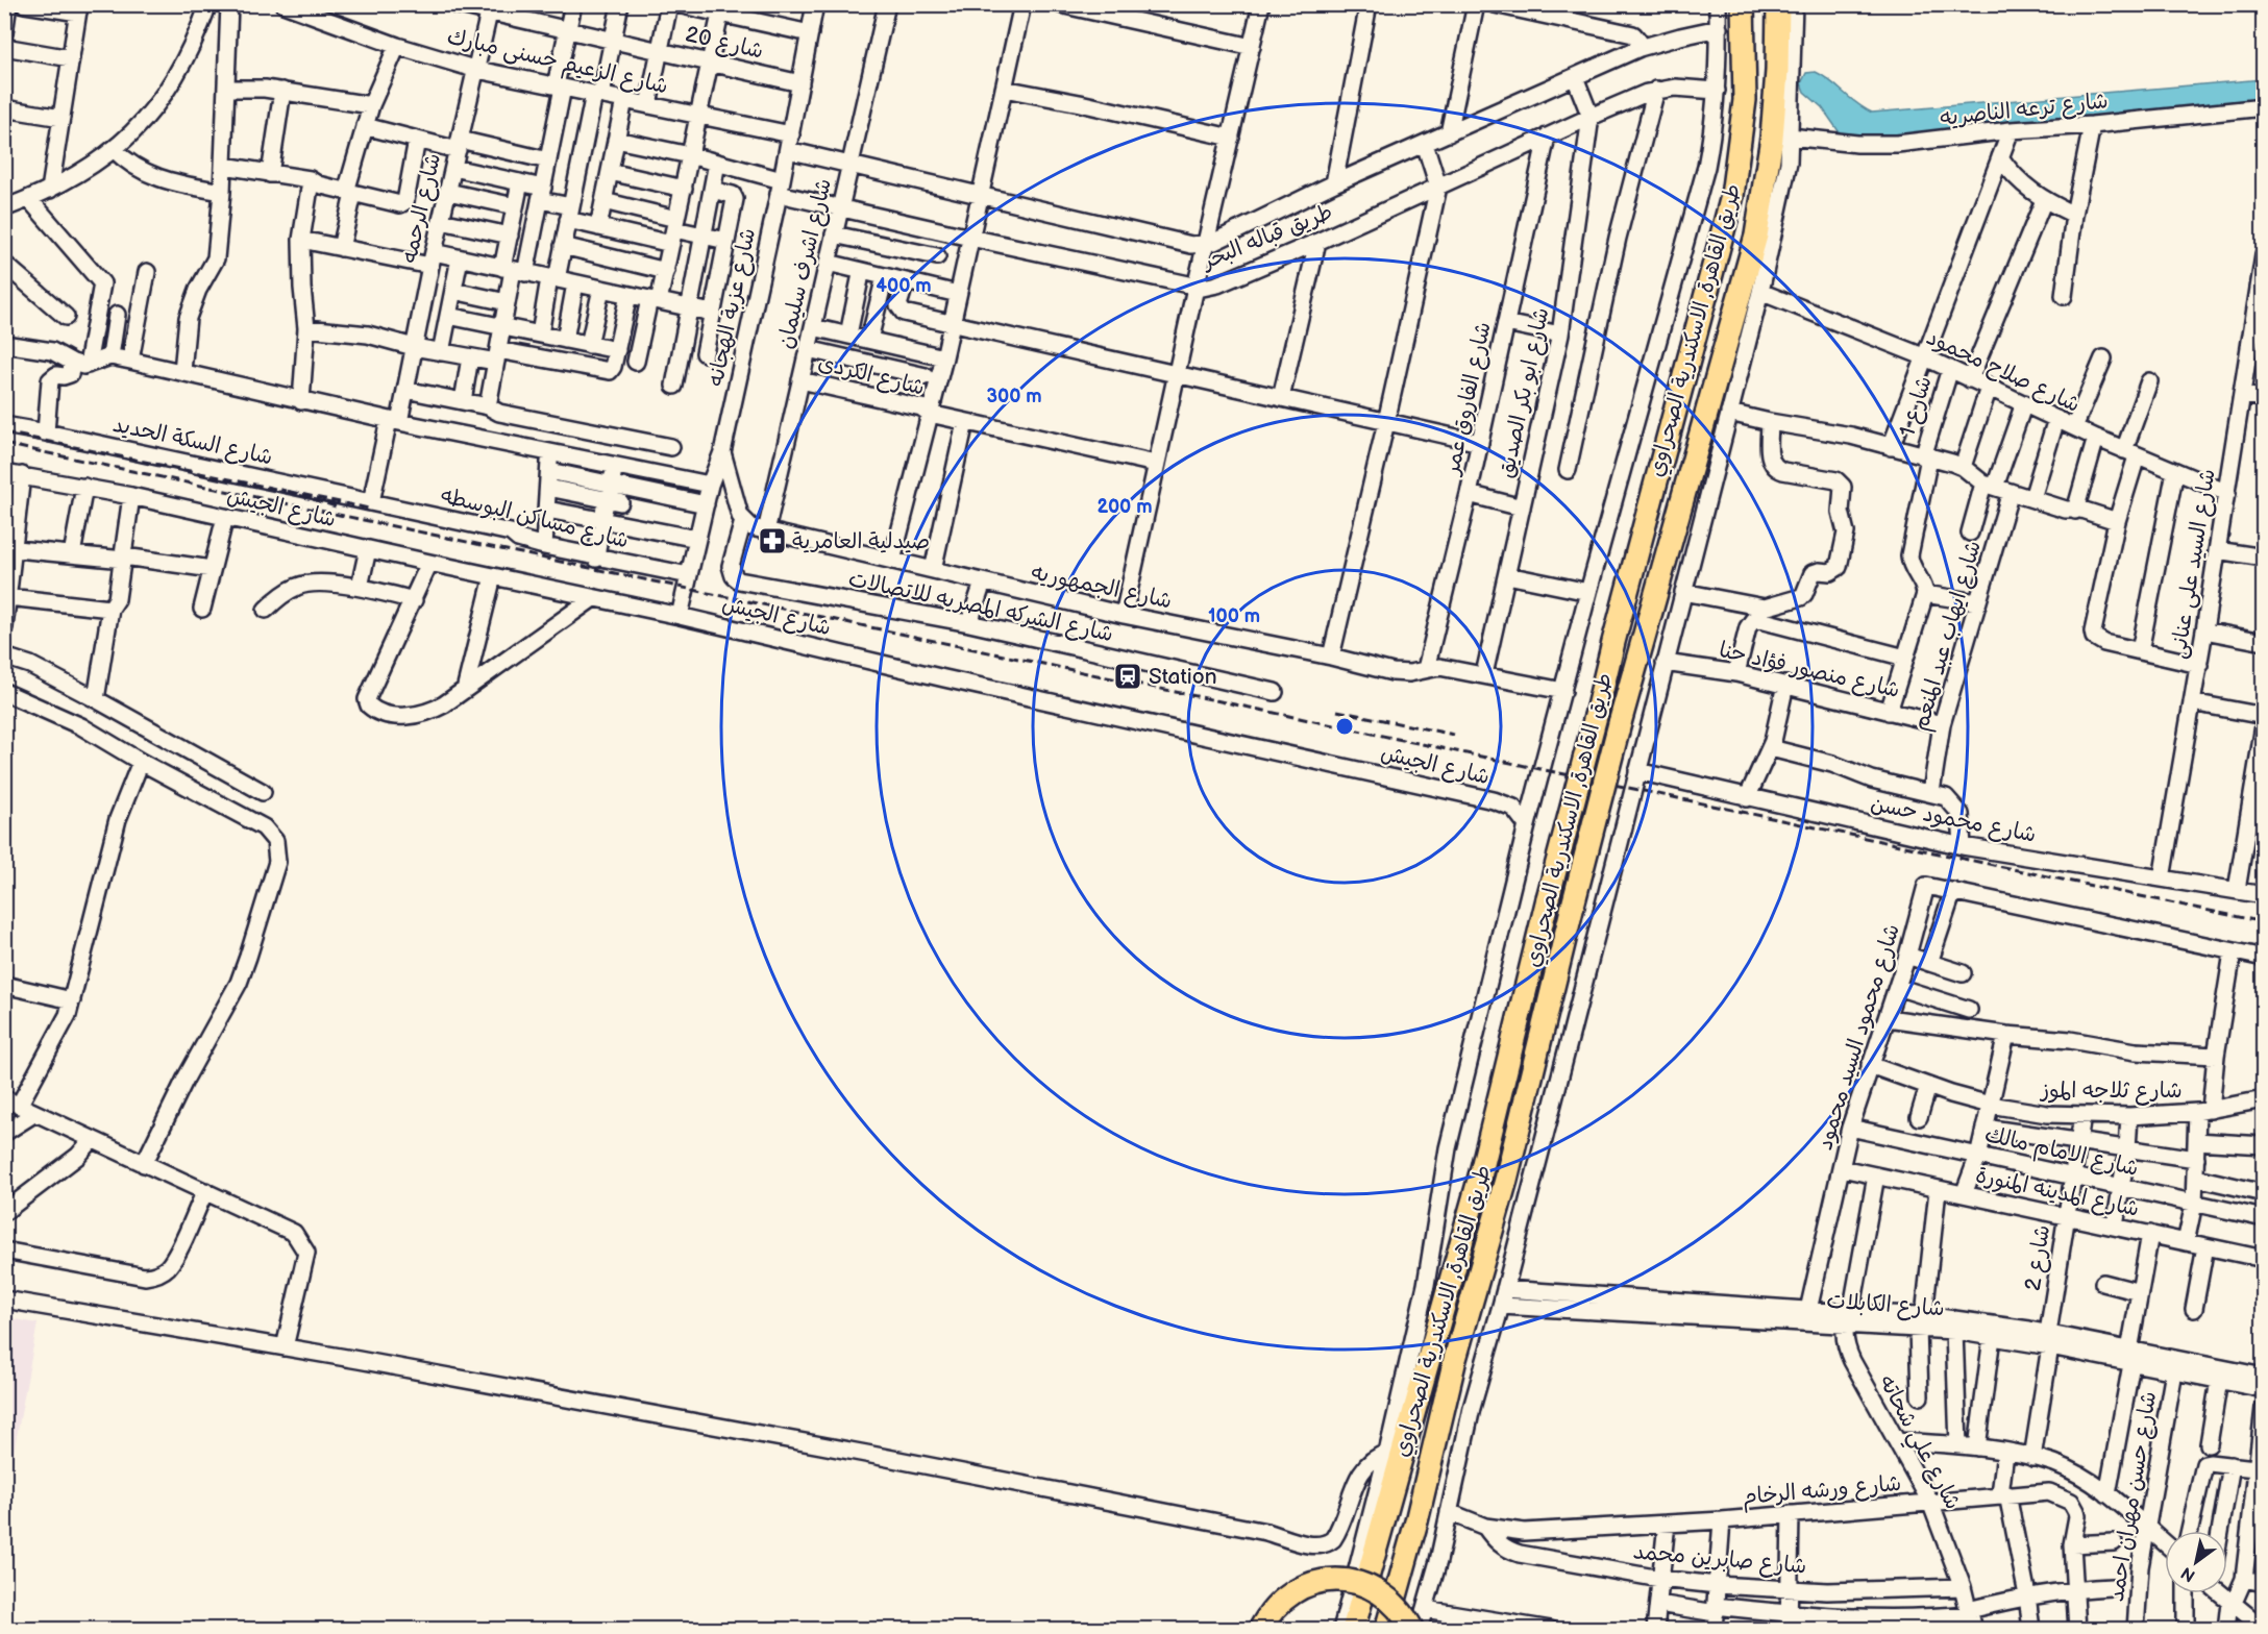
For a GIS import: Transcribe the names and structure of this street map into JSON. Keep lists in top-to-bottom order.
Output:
{
  "streets": {
    "highway": ["طريق القاهرة, الاسكندرية الصحراوي"],
    "street": [
      "شارع 20",
      "شارع الزعيم حسنى مبارك",
      "شارع ترعه الناصريه",
      "شارع الرحمه",
      "طريق قباله البحر",
      "شارع اشرف سليمان",
      "شارع عزبة الهجانه",
      "شارع صلاح محمود",
      "شارع الكردى",
      "شارع ابو بكر الصديق",
      "شارع الفاروق عمر",
      "شارع 1",
      "شارع السكة الحديد",
      "شارع الجيش",
      "شارع مساكن البوسطه",
      "شارع السيد على عنانى",
      "شارع الجمهوريه",
      "شارع الشركه المصريه للاتصالات",
      "شارع ايهاب عبد المنعم",
      "شارع منصور فؤاد حنا",
      "شارع محمود حسن",
      "شارع محمود السيد محمود",
      "شارع ثلاجه الموز",
      "شارع الامام مالك",
      "شارع المدينه المنورة",
      "شارع 2",
      "شارع الكابلات",
      "شارع علي شحاته",
      "شارع ورشه الرخام",
      "شارع حسن مهران احمد",
      "شارع صابرين محمد"
    ]
  },
  "crossings": [
    ["شارع 20", "شارع الرحمه"],
    ["شارع 20", "شارع عزبة الهجانه"],
    ["شارع الزعيم حسنى مبارك", "شارع الرحمه"],
    ["شارع الزعيم حسنى مبارك", "طريق قباله البحر"],
    ["شارع الزعيم حسنى مبارك", "شارع عزبة الهجانه"],
    ["شارع الرحمه", "شارع السكة الحديد"],
    ["شارع الرحمه", "شارع مساكن البوسطه"],
    ["طريق قباله البحر", "شارع اشرف سليمان"],
    ["طريق قباله البحر", "شارع عزبة الهجانه"],
    ["طريق قباله البحر", "شارع ابو بكر الصديق"],
    ["طريق قباله البحر", "شارع الفاروق عمر"],
    ["شارع اشرف سليمان", "شارع الكردى"],
    ["شارع اشرف سليمان", "شارع الجمهوريه"],
    ["شارع عزبة الهجانه", "شارع الجيش"],
    ["شارع عزبة الهجانه", "شارع مساكن البوسطه"],
    ["شارع صلاح محمود", "شارع 1"],
    ["شارع صلاح محمود", "شارع السيد على عنانى"],
    ["شارع ابو بكر الصديق", "شارع الجمهوريه"],
    ["شارع الفاروق عمر", "شارع الجمهوريه"],
    ["شارع السكة الحديد", "شارع مساكن البوسطه"],
    ["شارع السيد على عنانى", "شارع محمود حسن"],
    ["شارع الجمهوريه", "شارع الشركه المصريه للاتصالات"],
    ["شارع ايهاب عبد المنعم", "شارع منصور فؤاد حنا"],
    ["شارع محمود السيد محمود", "شارع ثلاجه الموز"],
    ["شارع محمود السيد محمود", "شارع الامام مالك"],
    ["شارع محمود السيد محمود", "شارع المدينه المنورة"],
    ["شارع محمود السيد محمود", "شارع الكابلات"],
    ["شارع ثلاجه الموز", "شارع 2"],
    ["شارع الامام مالك", "شارع 2"],
    ["شارع المدينه المنورة", "شارع 2"],
    ["شارع المدينه المنورة", "شارع علي شحاته"],
    ["شارع 2", "شارع الكابلات"],
    ["شارع الكابلات", "شارع علي شحاته"],
    ["شارع الكابلات", "شارع حسن مهران احمد"],
    ["شارع علي شحاته", "شارع ورشه الرخام"],
    ["شارع علي شحاته", "شارع صابرين محمد"],
    ["شارع ورشه الرخام", "شارع صابرين محمد"]
  ],
  "places": {
    "pharmacy": ["صيدلية العامرية"],
    "station": ["Station"]
  },
  "north": "bottom left",
  "rings": [
    "400 m",
    "300 m",
    "200 m",
    "100 m"
  ]
}
